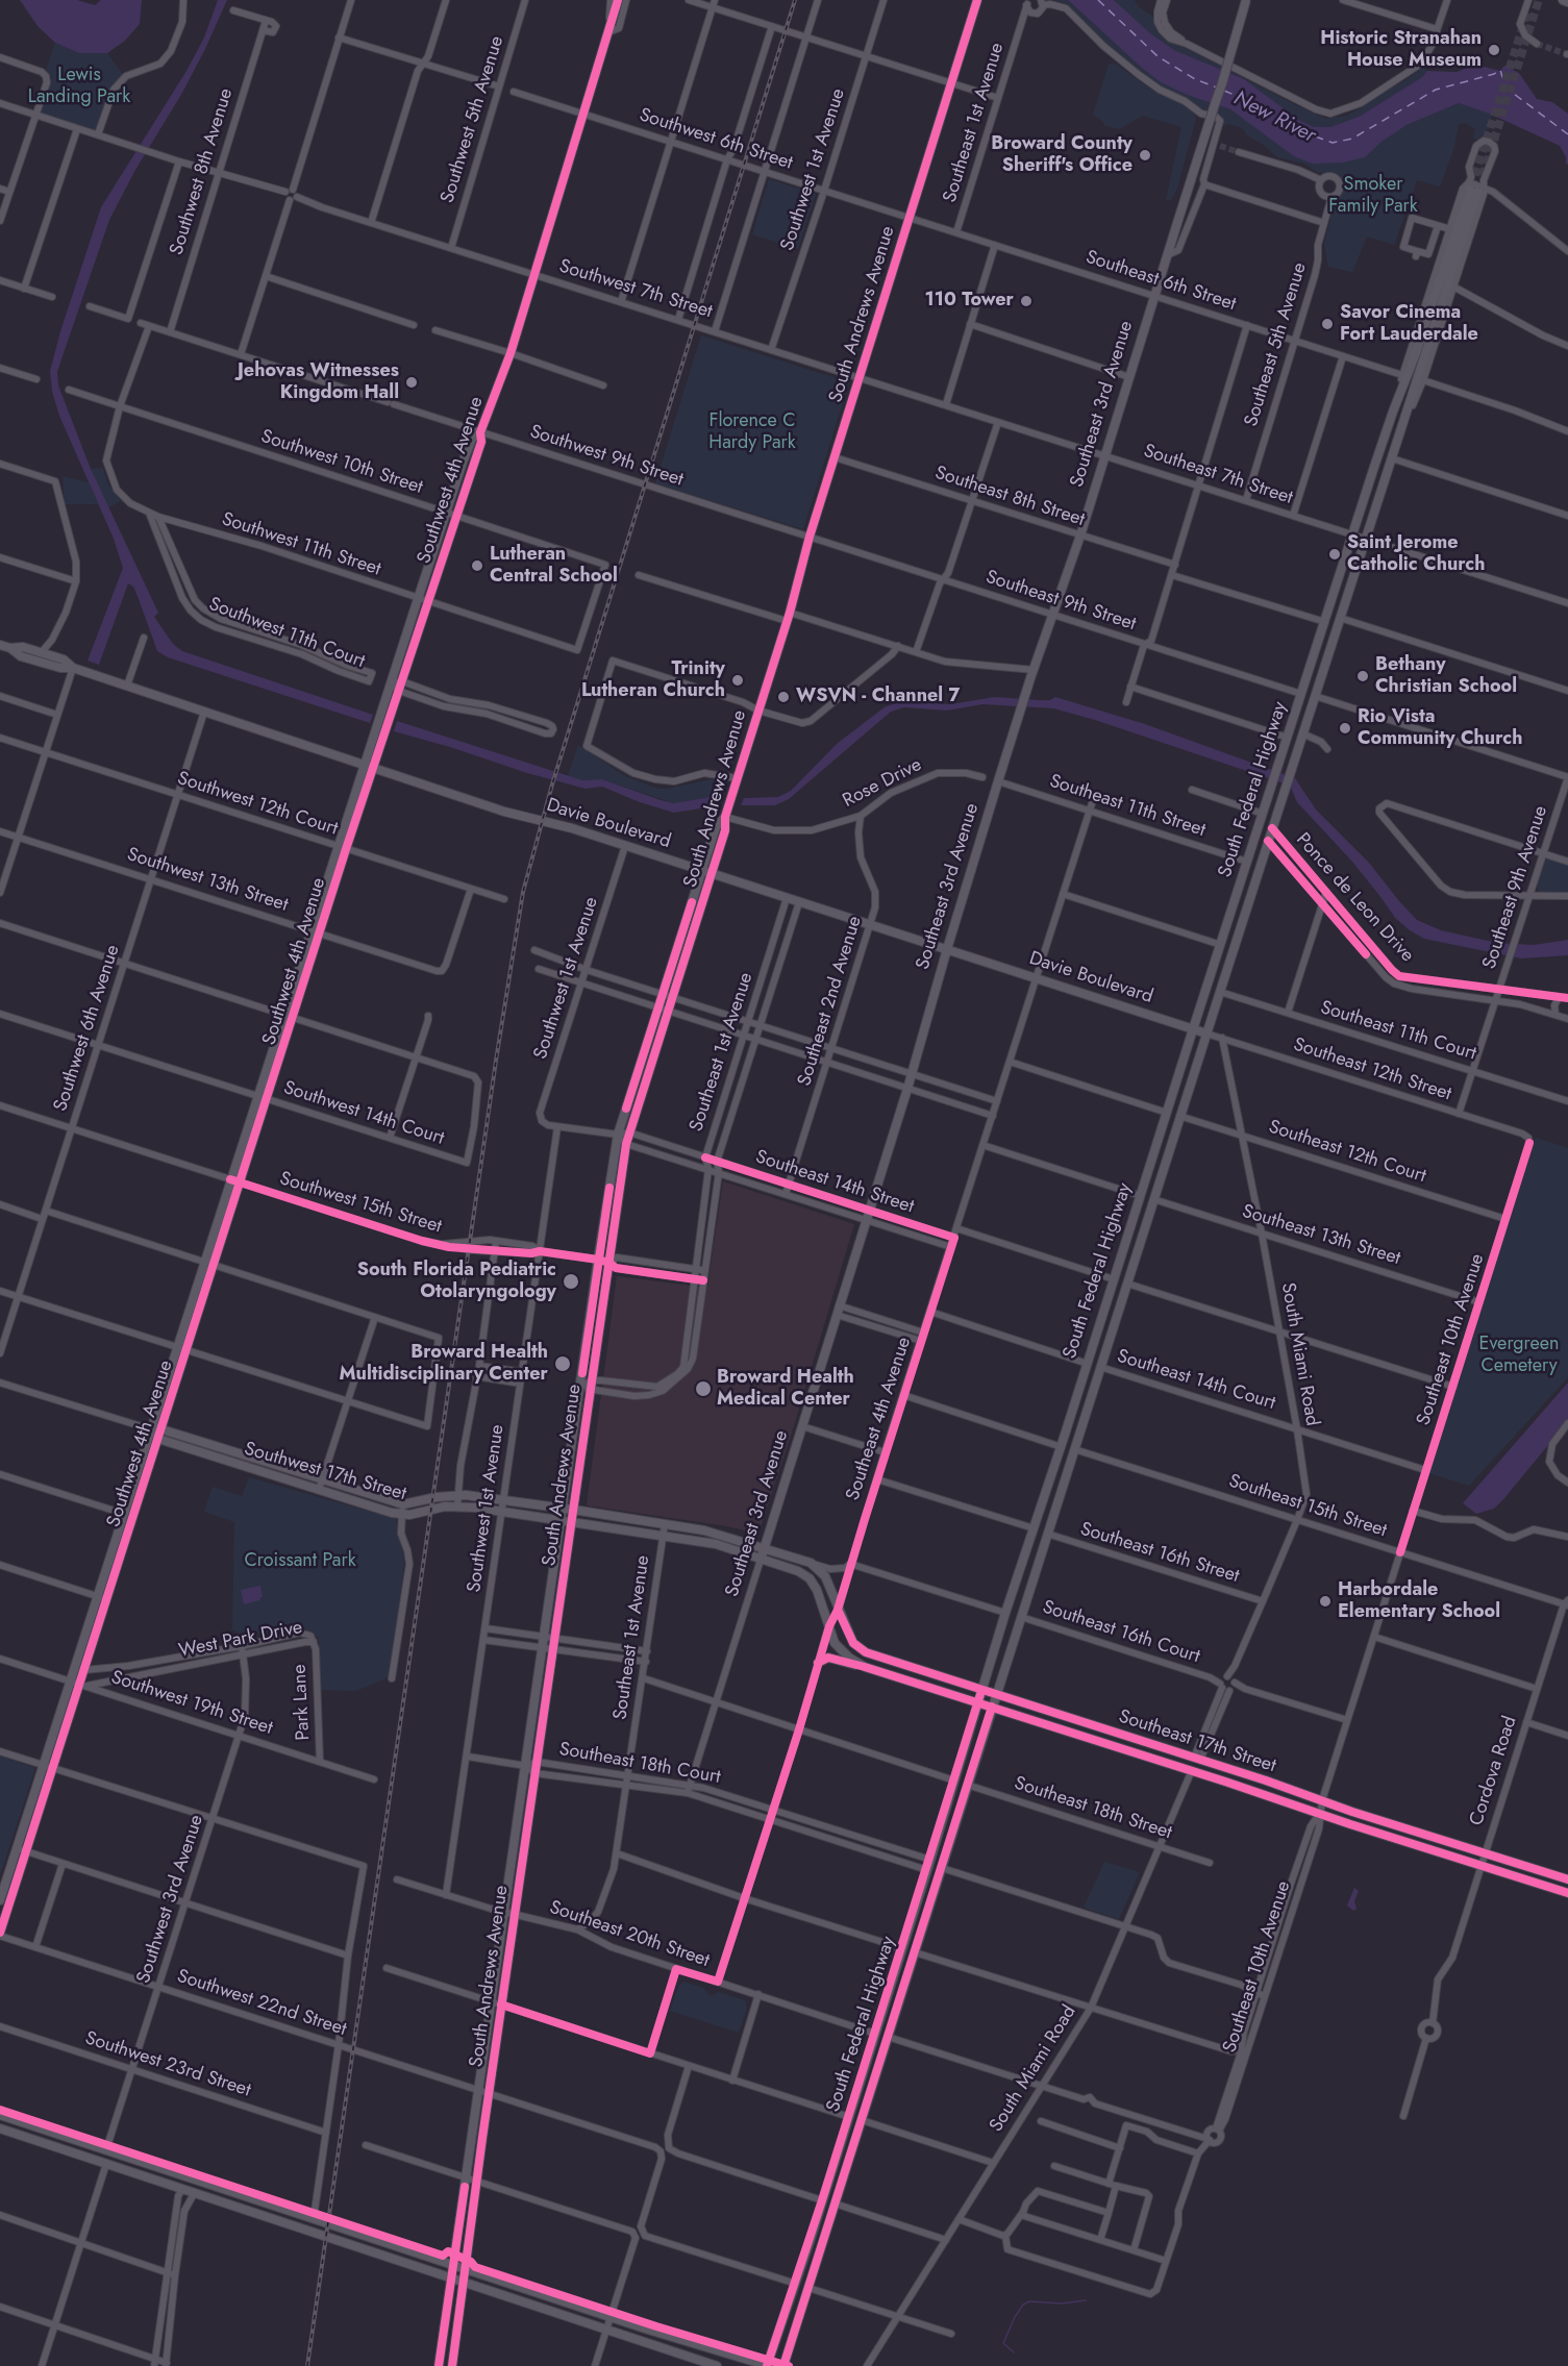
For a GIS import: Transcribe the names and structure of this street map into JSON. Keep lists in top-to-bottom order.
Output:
{
  "streets": {
    "main road": [
      "South Andrews Avenue",
      "Southeast 3rd Avenue",
      "Southwest 4th Avenue",
      "South Federal Highway",
      "Davie Boulevard",
      "Southwest 17th Street",
      "Southeast 17th Street"
    ],
    "street": [
      "Southwest 5th Avenue",
      "Southeast 1st Avenue",
      "Southwest 6th Street",
      "Southwest 1st Avenue",
      "Southwest 8th Avenue",
      "Southeast 6th Street",
      "Southwest 7th Street",
      "Southeast 5th Avenue",
      "Southwest 9th Street",
      "Southwest 10th Street",
      "Southeast 7th Street",
      "Southeast 8th Street",
      "Southwest 11th Street",
      "Southeast 9th Street",
      "Southwest 11th Court",
      "Rose Drive",
      "Southwest 12th Court",
      "Southeast 11th Street",
      "Southwest 13th Street",
      "Southeast 9th Avenue",
      "Ponce de Leon Drive",
      "Southeast 2nd Avenue",
      "Southwest 6th Avenue",
      "Southeast 11th Court",
      "Southeast 12th Street",
      "Southwest 14th Court",
      "Southeast 12th Court",
      "Southeast 14th Street",
      "Southwest 15th Street",
      "Southeast 13th Street",
      "Southeast 10th Avenue",
      "South Miami Road",
      "Southeast 14th Court",
      "Southeast 4th Avenue",
      "Southeast 15th Street",
      "Southeast 16th Street",
      "Southeast 16th Court",
      "West Park Drive",
      "Park Lane",
      "Southwest 19th Street",
      "Southeast 18th Court",
      "Cordova Road",
      "Southeast 18th Street",
      "Southwest 3rd Avenue",
      "Southeast 20th Street",
      "Southwest 22nd Street",
      "Southwest 23rd Street"
    ]
  },
  "crossings": [
    ["Southwest 5th Avenue", "Southwest 7th Street"],
    ["Southeast 1st Avenue", "Southeast 6th Street"],
    ["Southeast 1st Avenue", "Davie Boulevard"],
    ["Southeast 1st Avenue", "Southeast 14th Street"],
    ["Southeast 1st Avenue", "Southwest 15th Street"],
    ["Southeast 1st Avenue", "Southeast 17th Street"],
    ["Southeast 1st Avenue", "Southeast 18th Court"],
    ["Southeast 1st Avenue", "Southeast 20th Street"],
    ["Southwest 6th Street", "Southwest 1st Avenue"],
    ["Southwest 6th Street", "Southeast 6th Street"],
    ["Southwest 6th Street", "South Andrews Avenue"],
    ["Southwest 6th Street", "Southwest 4th Avenue"],
    ["Southwest 1st Avenue", "Southwest 7th Street"],
    ["Southwest 1st Avenue", "Davie Boulevard"],
    ["Southwest 1st Avenue", "Southeast 14th Street"],
    ["Southwest 1st Avenue", "Southwest 15th Street"],
    ["Southwest 1st Avenue", "Southwest 17th Street"],
    ["Southwest 1st Avenue", "Southeast 20th Street"],
    ["Southwest 8th Avenue", "Southwest 9th Street"],
    ["Southeast 6th Street", "South Andrews Avenue"],
    ["Southeast 6th Street", "Southeast 5th Avenue"],
    ["Southeast 6th Street", "Southeast 3rd Avenue"],
    ["Southwest 7th Street", "South Andrews Avenue"],
    ["Southwest 7th Street", "Southeast 7th Street"],
    ["Southwest 7th Street", "Southwest 4th Avenue"],
    ["South Andrews Avenue", "Southwest 9th Street"],
    ["South Andrews Avenue", "Southeast 7th Street"],
    ["South Andrews Avenue", "Southeast 8th Street"],
    ["South Andrews Avenue", "Southeast 9th Street"],
    ["South Andrews Avenue", "Rose Drive"],
    ["South Andrews Avenue", "Davie Boulevard"],
    ["South Andrews Avenue", "Southeast 14th Street"],
    ["South Andrews Avenue", "Southwest 15th Street"],
    ["South Andrews Avenue", "Southwest 17th Street"],
    ["South Andrews Avenue", "Southeast 17th Street"],
    ["South Andrews Avenue", "Southeast 18th Court"],
    ["South Andrews Avenue", "Southeast 20th Street"],
    ["South Andrews Avenue", "Southwest 22nd Street"],
    ["Southeast 5th Avenue", "Southeast 7th Street"],
    ["Southeast 3rd Avenue", "Southeast 7th Street"],
    ["Southeast 3rd Avenue", "Southeast 8th Street"],
    ["Southeast 3rd Avenue", "Southeast 9th Street"],
    ["Southeast 3rd Avenue", "Southeast 11th Street"],
    ["Southeast 3rd Avenue", "Davie Boulevard"],
    ["Southeast 3rd Avenue", "Southeast 14th Street"],
    ["Southeast 3rd Avenue", "Southeast 17th Street"],
    ["Southeast 3rd Avenue", "Southeast 18th Court"],
    ["Southwest 9th Street", "Southwest 4th Avenue"],
    ["Southwest 9th Street", "Southeast 9th Street"],
    ["Southwest 10th Street", "Southwest 4th Avenue"],
    ["Southwest 10th Street", "Southwest 11th Street"],
    ["Southeast 7th Street", "South Federal Highway"],
    ["Southwest 4th Avenue", "Southwest 11th Street"],
    ["Southwest 4th Avenue", "Southwest 12th Court"],
    ["Southwest 4th Avenue", "Davie Boulevard"],
    ["Southwest 4th Avenue", "Southwest 13th Street"],
    ["Southwest 4th Avenue", "Southwest 14th Court"],
    ["Southwest 4th Avenue", "Southwest 15th Street"],
    ["Southwest 4th Avenue", "Southwest 17th Street"],
    ["Southwest 4th Avenue", "West Park Drive"],
    ["Southwest 4th Avenue", "Southwest 19th Street"],
    ["Southwest 4th Avenue", "Southwest 22nd Street"],
    ["Southwest 11th Street", "Southwest 11th Court"],
    ["Southeast 9th Street", "South Federal Highway"],
    ["Rose Drive", "Southeast 2nd Avenue"],
    ["South Federal Highway", "Southeast 11th Street"],
    ["South Federal Highway", "Davie Boulevard"],
    ["South Federal Highway", "Ponce de Leon Drive"],
    ["South Federal Highway", "Southeast 11th Court"],
    ["South Federal Highway", "Southeast 12th Street"],
    ["South Federal Highway", "Southeast 12th Court"],
    ["South Federal Highway", "Southeast 13th Street"],
    ["South Federal Highway", "Southeast 14th Court"],
    ["South Federal Highway", "Southeast 15th Street"],
    ["South Federal Highway", "Southeast 16th Street"],
    ["South Federal Highway", "Southeast 16th Court"],
    ["South Federal Highway", "Southeast 17th Street"],
    ["South Federal Highway", "Southeast 18th Court"],
    ["South Federal Highway", "Southeast 18th Street"],
    ["South Federal Highway", "Southeast 20th Street"],
    ["South Federal Highway", "Southwest 22nd Street"],
    ["Southwest 12th Court", "Southwest 13th Street"],
    ["Southwest 12th Court", "Southwest 6th Avenue"],
    ["Southeast 11th Street", "Southeast 4th Avenue"],
    ["Davie Boulevard", "Southeast 2nd Avenue"],
    ["Davie Boulevard", "Southwest 6th Avenue"],
    ["Davie Boulevard", "Southeast 12th Street"],
    ["Davie Boulevard", "Southeast 4th Avenue"],
    ["Southwest 13th Street", "Southwest 6th Avenue"],
    ["Southeast 9th Avenue", "Ponce de Leon Drive"],
    ["Southeast 9th Avenue", "Southeast 11th Court"],
    ["Southeast 9th Avenue", "Southeast 12th Street"],
    ["Southeast 2nd Avenue", "Southeast 14th Street"],
    ["Southwest 6th Avenue", "Southwest 14th Court"],
    ["Southwest 6th Avenue", "Southwest 15th Street"],
    ["Southeast 12th Street", "Southeast 10th Avenue"],
    ["Southeast 12th Street", "South Miami Road"],
    ["Southeast 12th Court", "Southeast 10th Avenue"],
    ["Southeast 12th Court", "South Miami Road"],
    ["Southeast 14th Street", "Southeast 4th Avenue"],
    ["Southeast 13th Street", "Southeast 10th Avenue"],
    ["Southeast 13th Street", "South Miami Road"],
    ["Southeast 10th Avenue", "Southeast 14th Court"],
    ["Southeast 10th Avenue", "Southeast 15th Street"],
    ["Southeast 10th Avenue", "Southeast 16th Court"],
    ["Southeast 10th Avenue", "Southeast 17th Street"],
    ["South Miami Road", "Southeast 14th Court"],
    ["South Miami Road", "Southeast 15th Street"],
    ["South Miami Road", "Southeast 16th Street"],
    ["South Miami Road", "Southeast 16th Court"],
    ["South Miami Road", "Southeast 17th Street"],
    ["South Miami Road", "Southeast 18th Street"],
    ["Southeast 14th Court", "Southeast 4th Avenue"],
    ["Southeast 4th Avenue", "Southeast 17th Street"],
    ["Southwest 17th Street", "Southeast 17th Street"],
    ["Southeast 15th Street", "Cordova Road"],
    ["West Park Drive", "Park Lane"],
    ["West Park Drive", "Southwest 19th Street"],
    ["West Park Drive", "Southwest 3rd Avenue"],
    ["Park Lane", "Southwest 19th Street"],
    ["Southwest 19th Street", "Southwest 3rd Avenue"],
    ["Southeast 17th Street", "Cordova Road"],
    ["Southwest 3rd Avenue", "Southwest 22nd Street"],
    ["Southwest 3rd Avenue", "Southwest 23rd Street"]
  ],
  "water": ["New River"],
  "parks": [
    "Lewis Landing Park",
    "Smoker Family Park",
    "Florence C Hardy Park",
    "Evergreen Cemetery",
    "Croissant Park"
  ],
  "places": [
    "Historic Stranahan House Museum",
    "Broward County Sheriff's Office",
    "110 Tower",
    "Savor Cinema Fort Lauderdale",
    "Jehovas Witnesses Kingdom Hall",
    "Saint Jerome Catholic Church",
    "Lutheran Central School",
    "Bethany Christian School",
    "Trinity Lutheran Church",
    "WSVN - Channel 7",
    "Rio Vista Community Church",
    "South Florida Pediatric Otolaryngology",
    "Broward Health Multidisciplinary Center",
    "Broward Health Medical Center",
    "Harbordale Elementary School"
  ]
}
